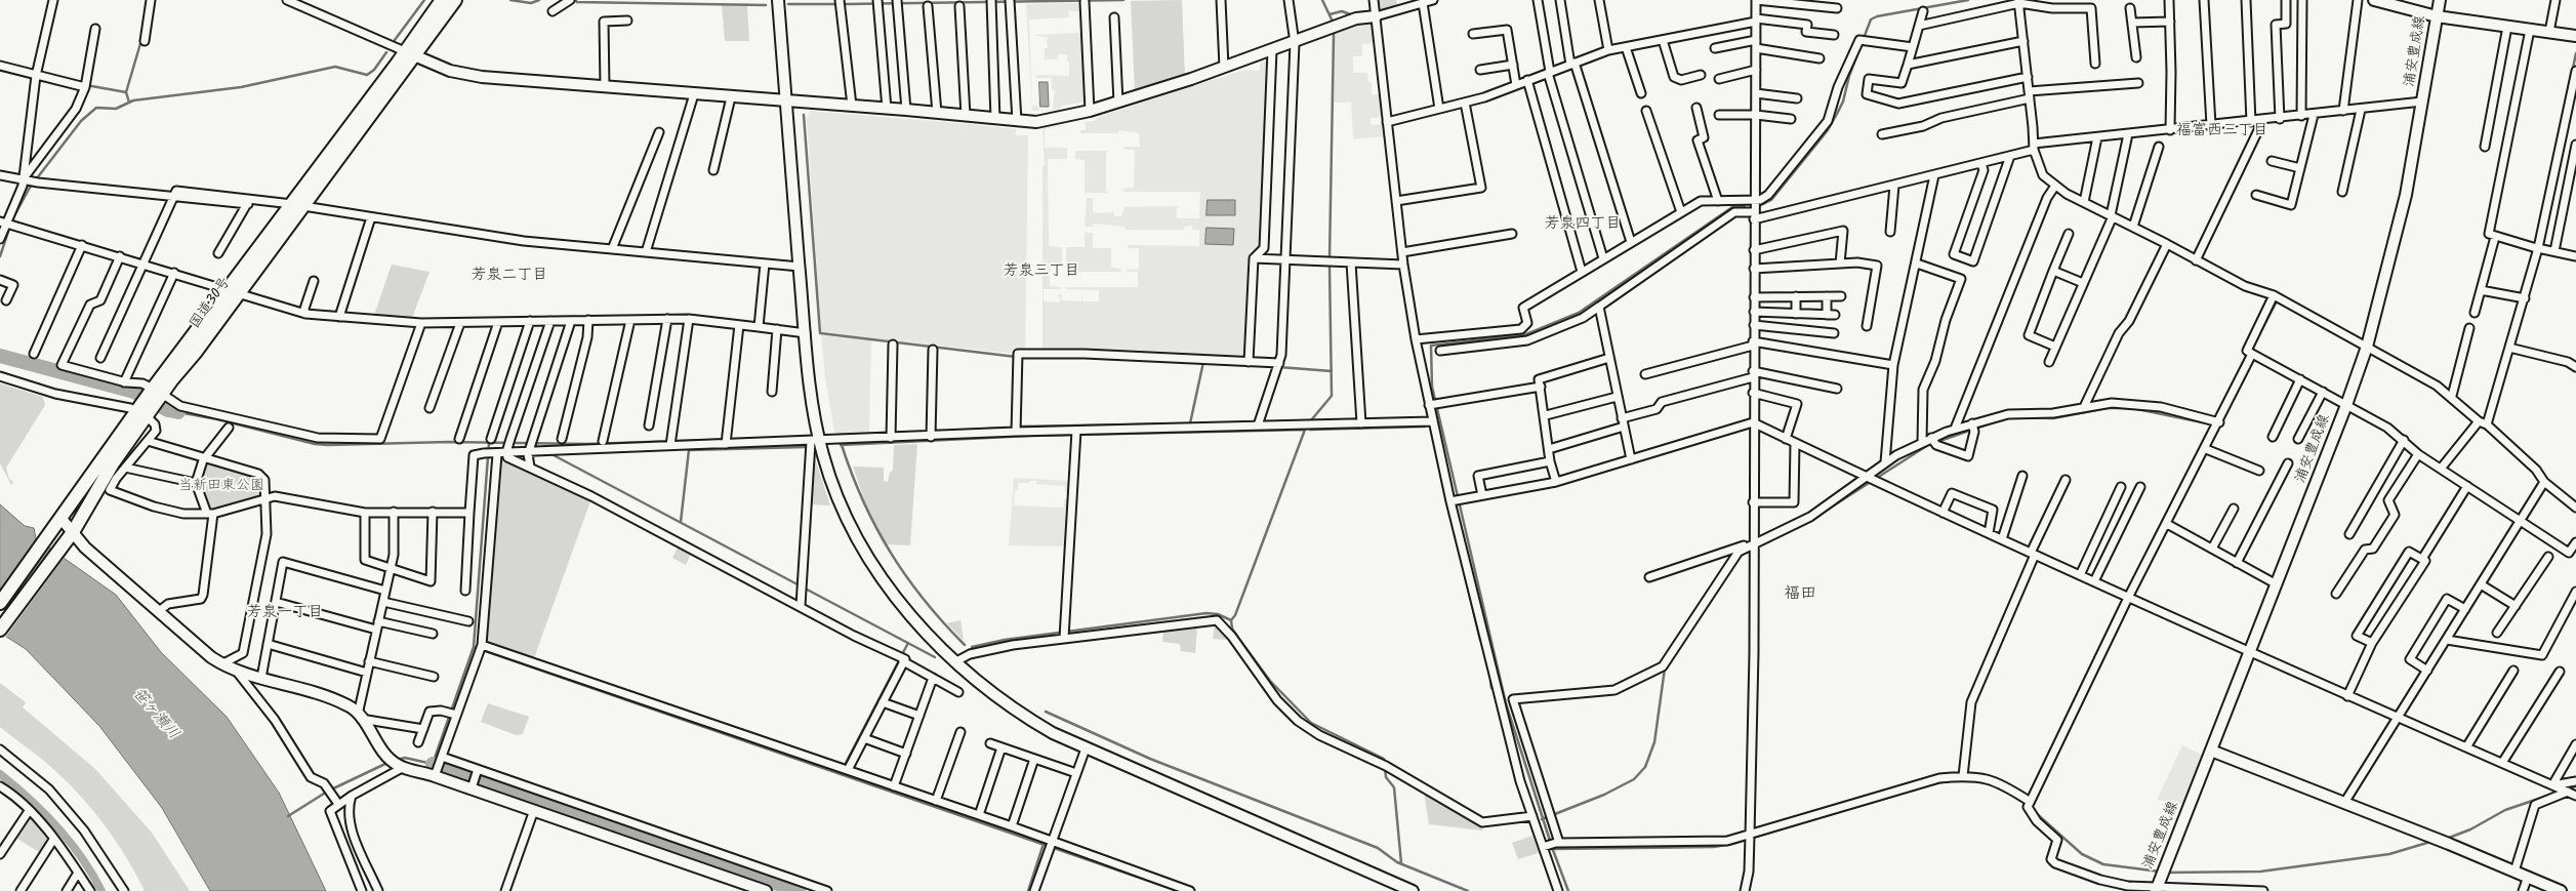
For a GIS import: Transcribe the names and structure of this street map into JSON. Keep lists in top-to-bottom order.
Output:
{
  "streets": {
    "highway": ["国道30号"],
    "street": ["浦安豊成線"]
  },
  "districts": [
    "福富西三丁目",
    "芳泉四丁目",
    "芳泉三丁目",
    "芳泉二丁目",
    "福田",
    "芳泉一丁目"
  ],
  "water": ["笹ヶ瀬川"],
  "parks": ["当新田東公園"]
}
